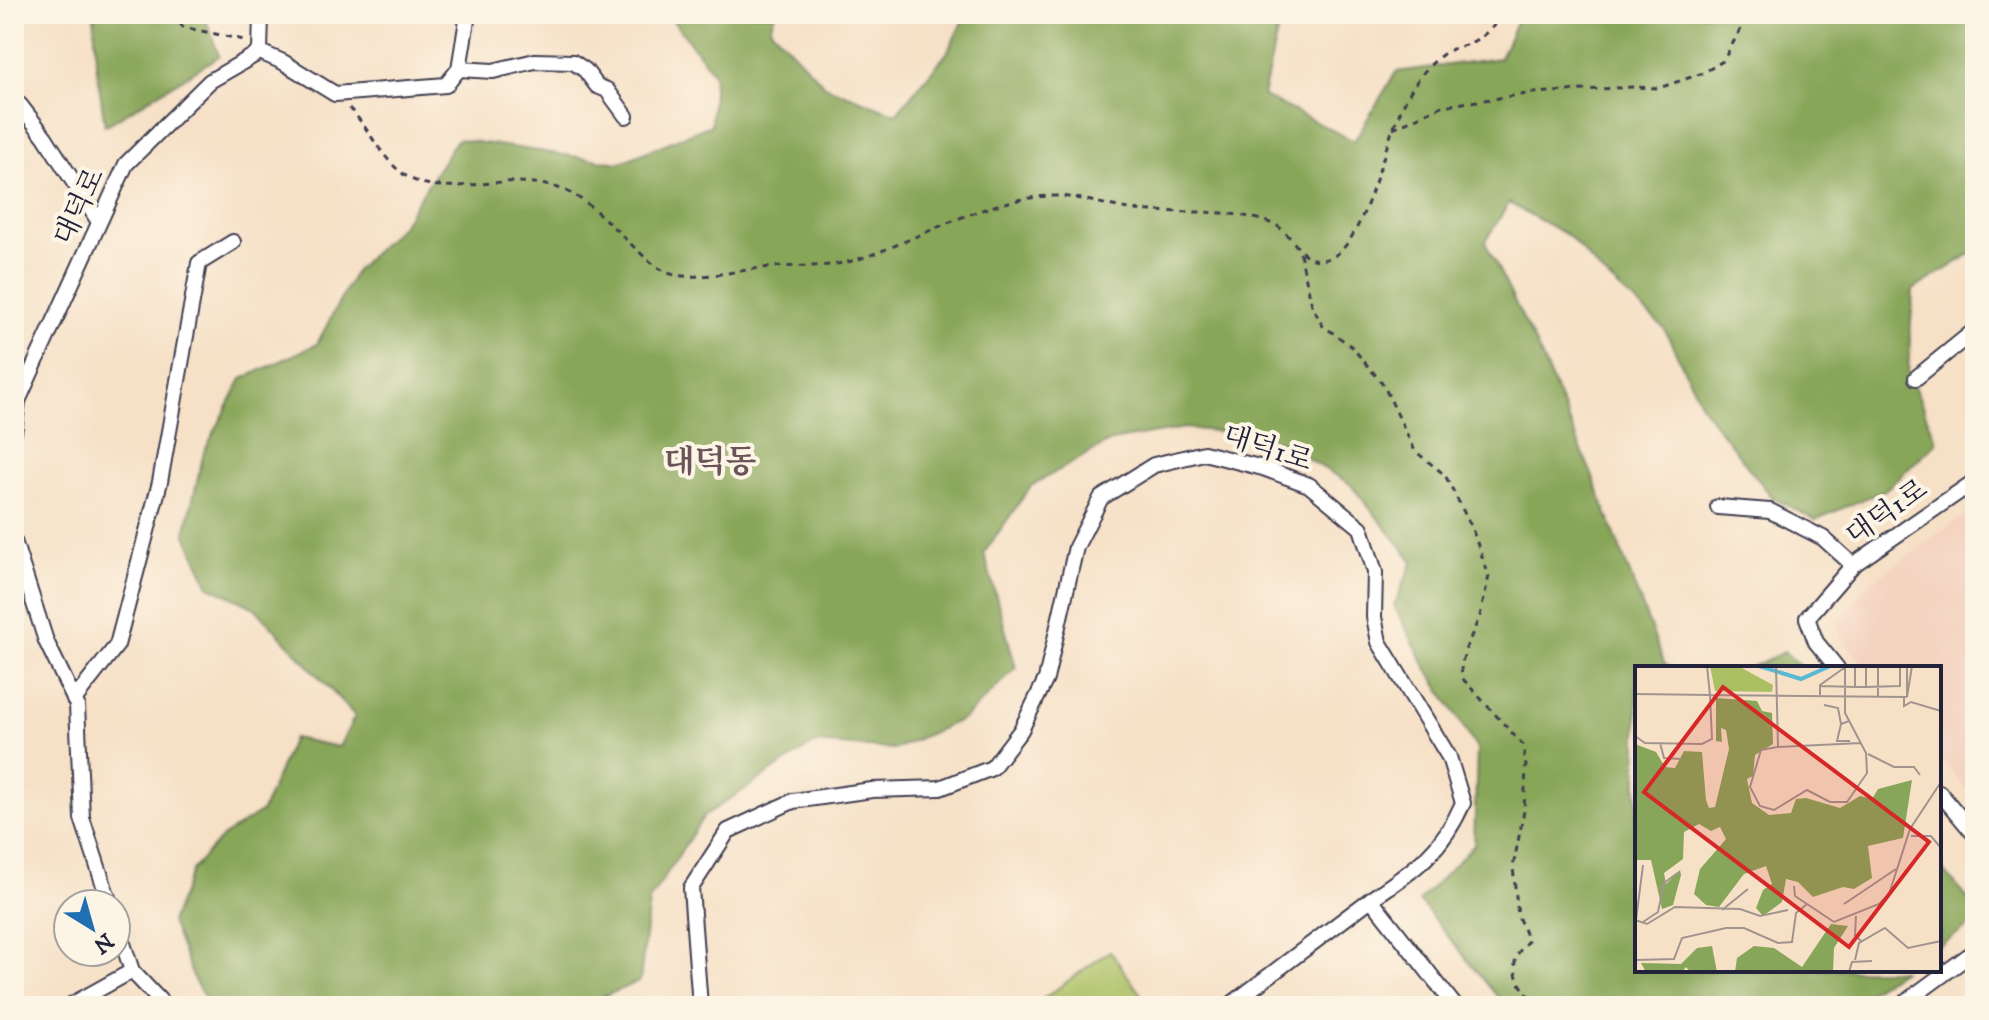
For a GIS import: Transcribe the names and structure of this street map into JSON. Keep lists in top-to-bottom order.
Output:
{
  "streets": {
    "street": ["대덕로", "대덕1로"]
  },
  "districts": ["대덕동"],
  "north": "bottom right"
}
